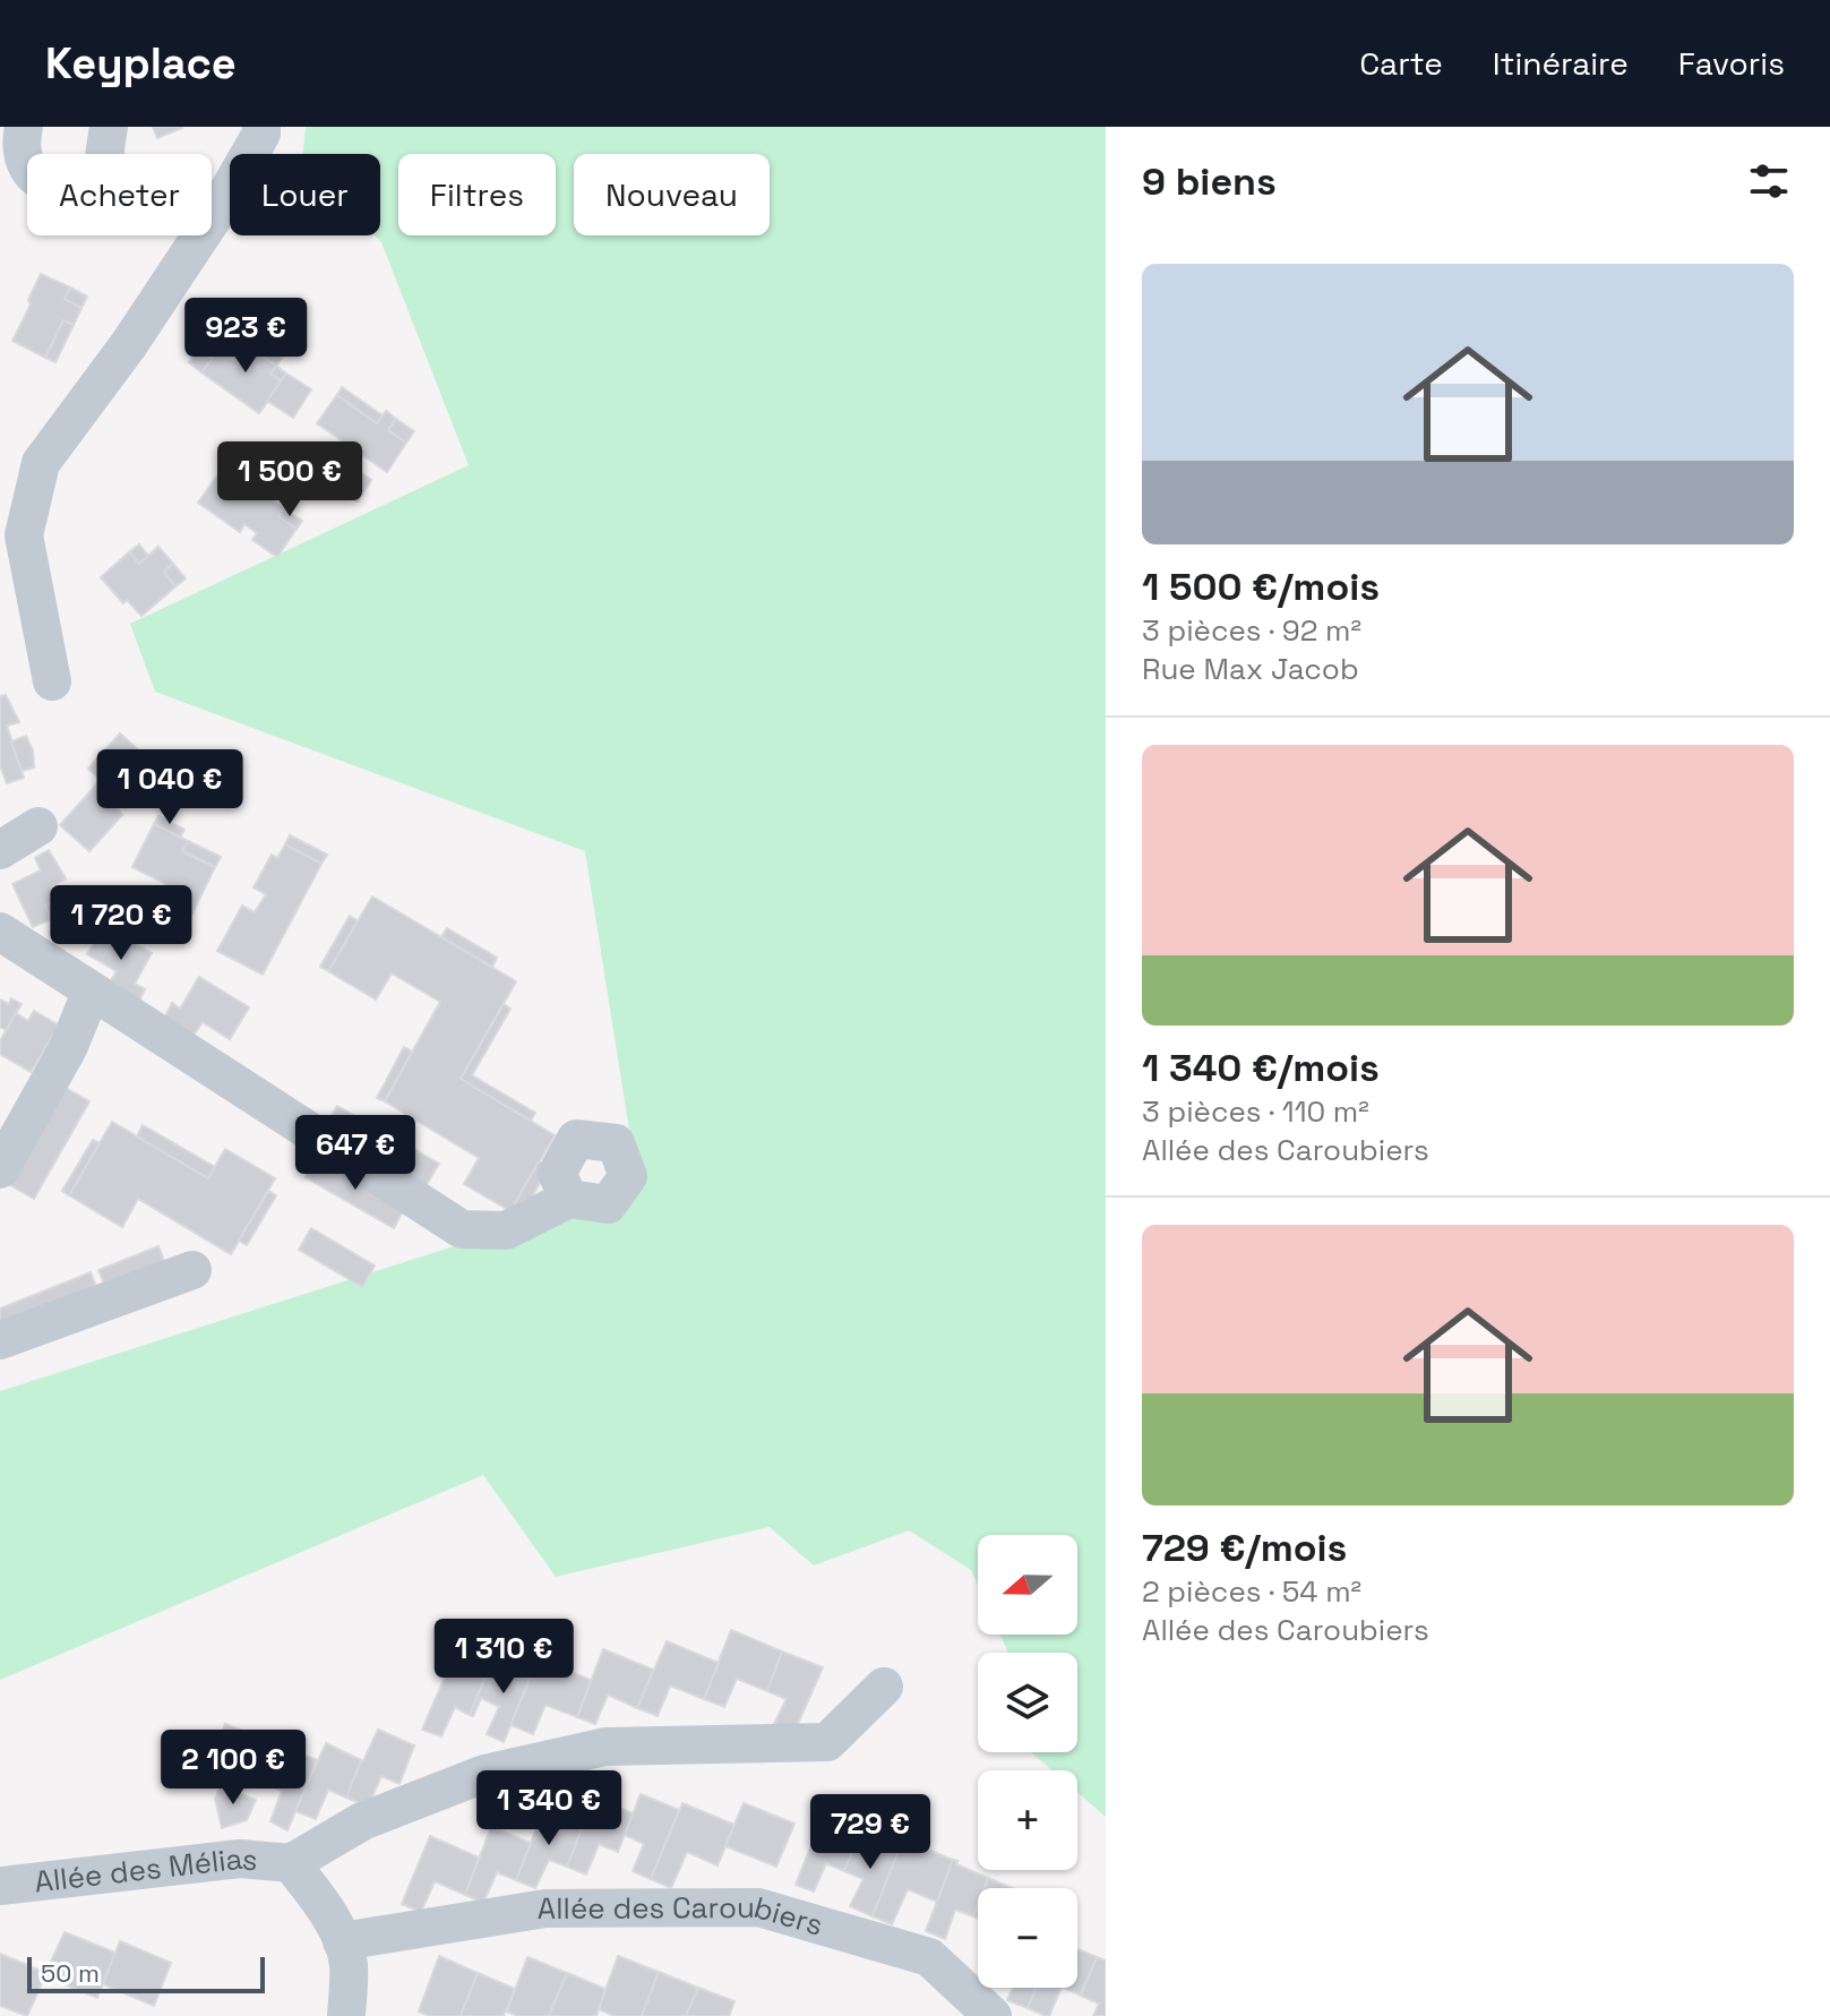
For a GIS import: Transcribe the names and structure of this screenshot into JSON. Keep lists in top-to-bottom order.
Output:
{
  "streets": {
    "street": ["Allée des Mélias", "Allée des Caroubiers"]
  },
  "scale_bar": "50 m",
  "north": "left",
  "page": {
    "header": "Keyplace",
    "nav": ["Carte", "Itinéraire", "Favoris"],
    "heading": "9 biens",
    "chip": [
      "Acheter",
      "Louer",
      "Filtres",
      "Nouveau"
    ],
    "list": [
      {
        "name": "1 500 €/mois",
        "note": "3 pièces · 92 m² · Rue Max Jacob"
      },
      {
        "name": "1 340 €/mois",
        "note": "3 pièces · 110 m² · Allée des Caroubiers"
      },
      {
        "name": "729 €/mois",
        "note": "2 pièces · 54 m² · Allée des Caroubiers"
      }
    ],
    "price": [
      "923 €",
      "1 500 €",
      "1 040 €",
      "1 720 €",
      "647 €",
      "1 310 €",
      "2 100 €",
      "1 340 €",
      "729 €"
    ],
    "map_buttons": ["+", "−"],
    "scale": "50 m"
  }
}
